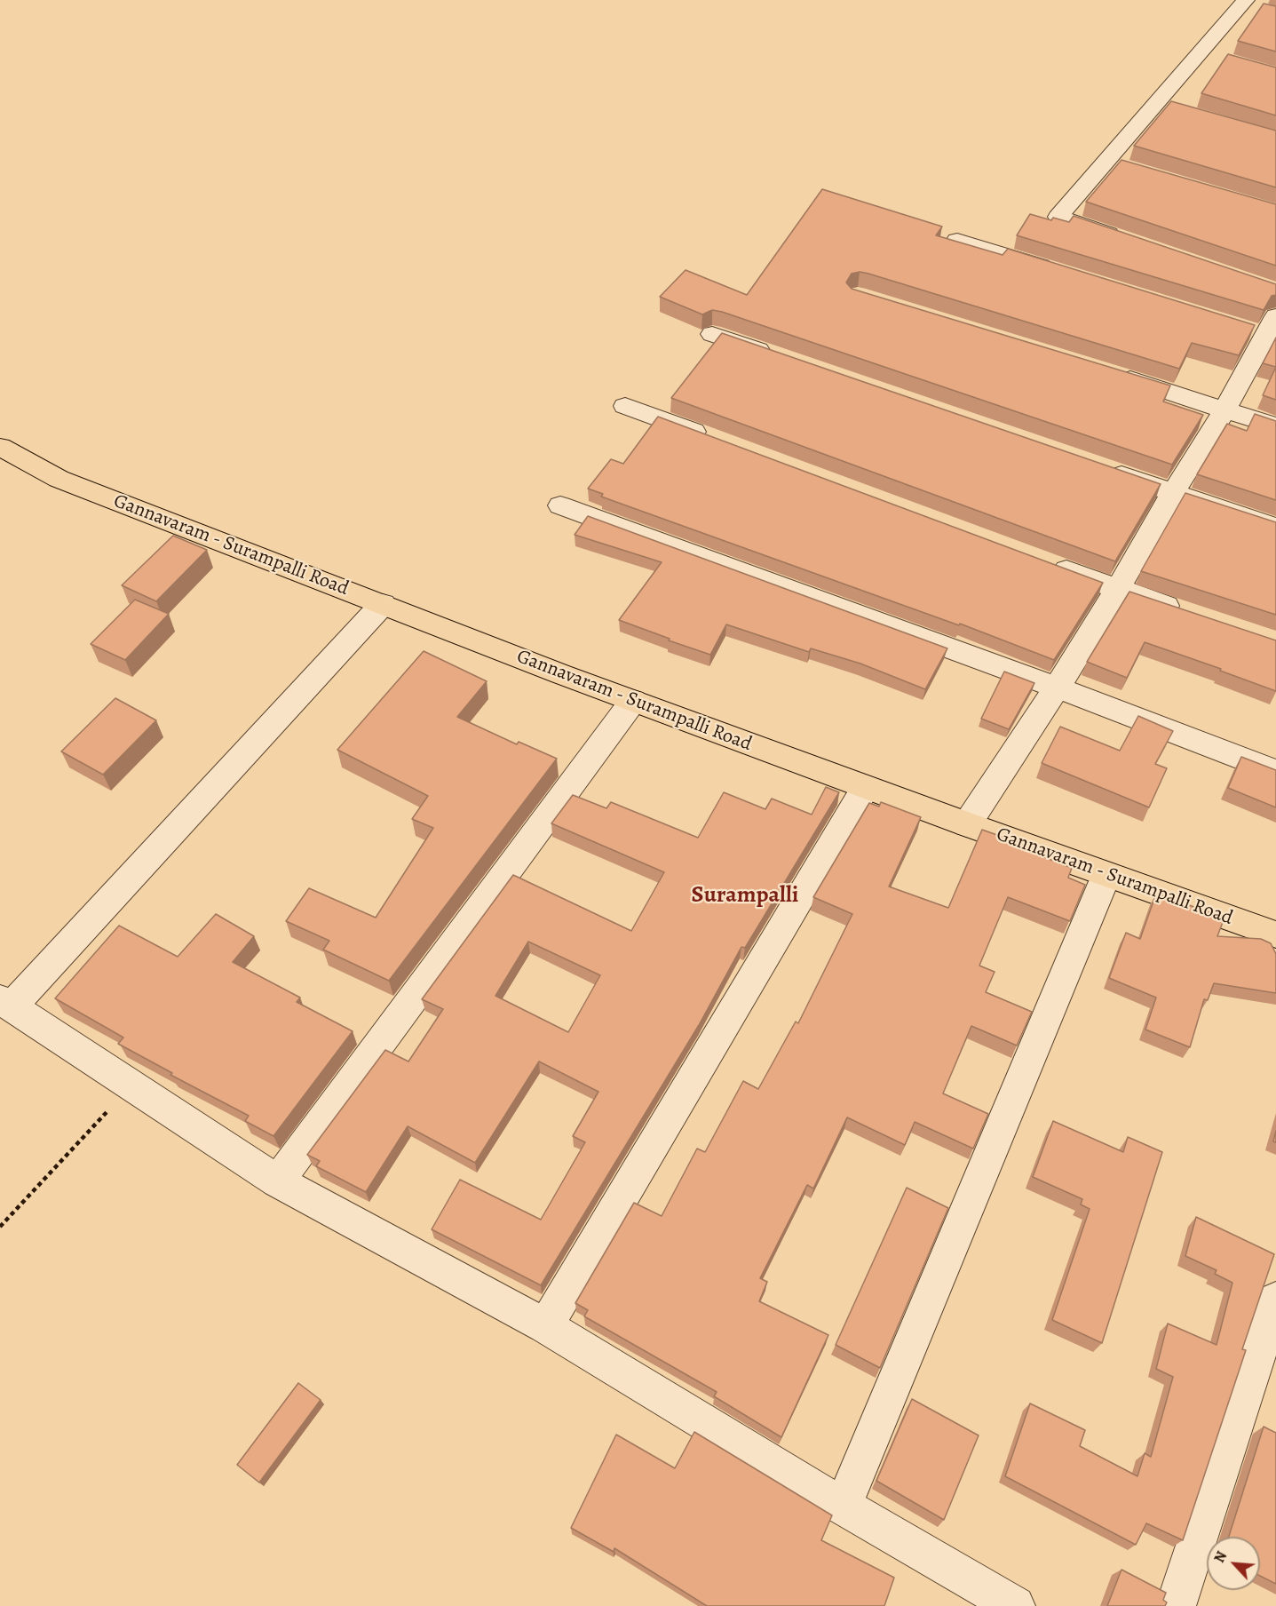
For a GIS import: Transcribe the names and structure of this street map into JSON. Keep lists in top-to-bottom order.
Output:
{
  "streets": {
    "main road": ["Gannavaram - Surampalli Road"]
  },
  "districts": ["Surampalli"],
  "north": "top left"
}
